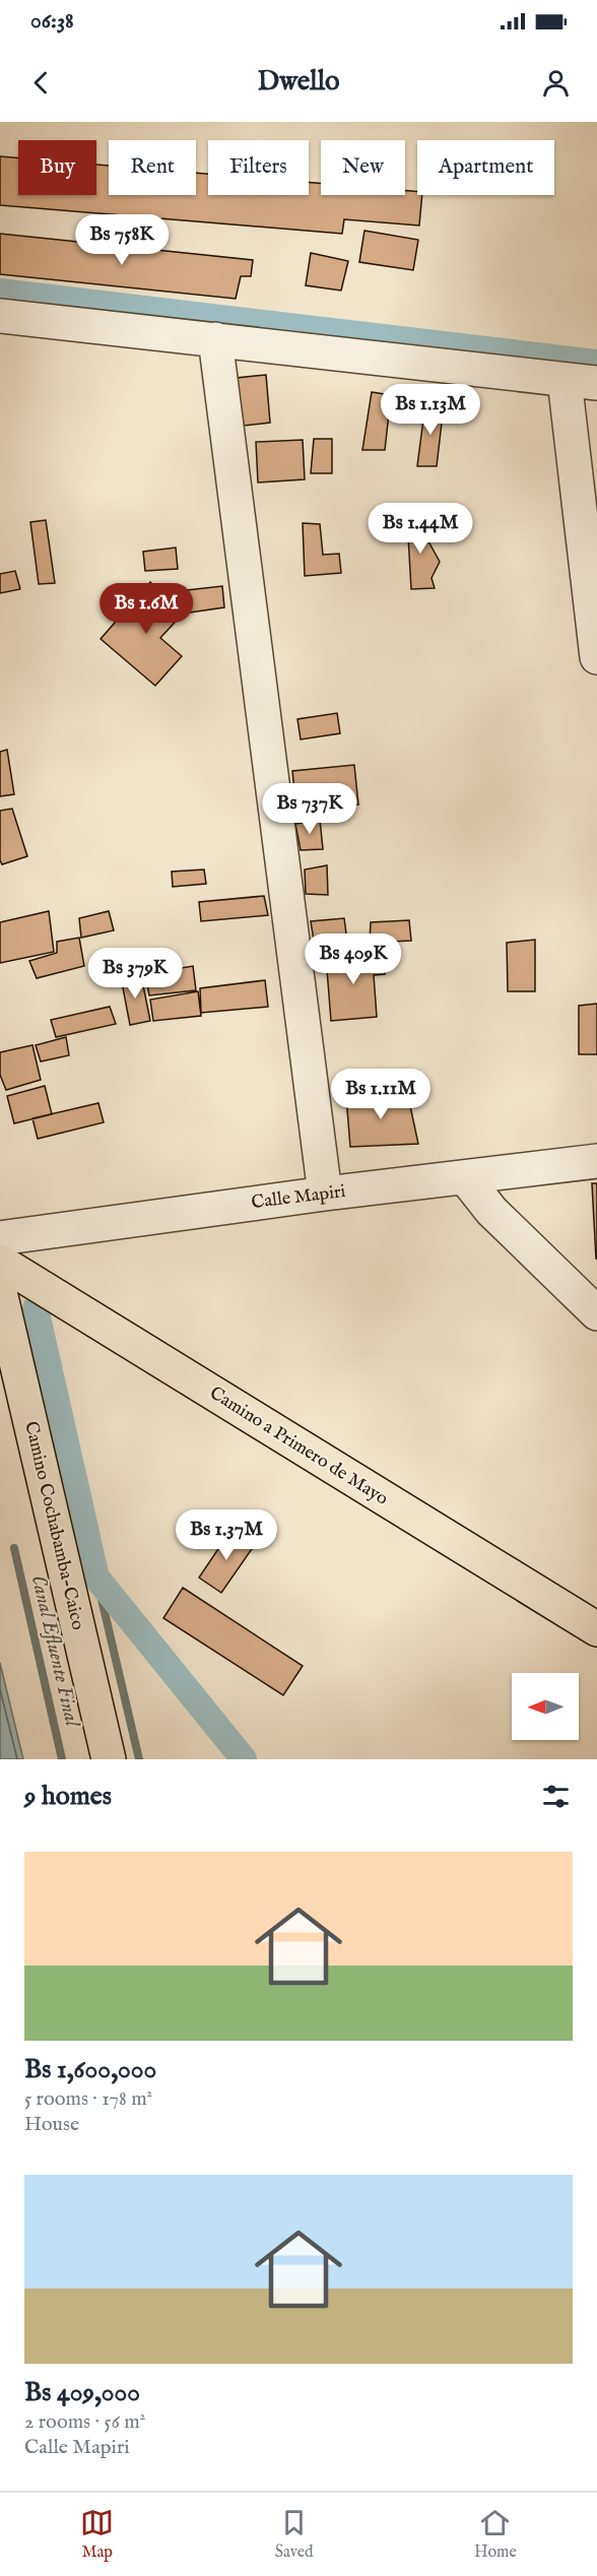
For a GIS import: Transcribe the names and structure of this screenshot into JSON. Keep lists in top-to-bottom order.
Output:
{
  "streets": {
    "main road": ["Camino a Primero de Mayo", "Camino Cochabamba-Caico"],
    "street": ["Calle Mapiri"]
  },
  "water": ["Canal Efluente Final"],
  "north": "left",
  "page": {
    "status": "06:38",
    "header": "Dwello",
    "chip": [
      "Buy",
      "Rent",
      "Filters",
      "New",
      "Apartment"
    ],
    "price": [
      "Bs 758K",
      "Bs 1.13M",
      "Bs 1.44M",
      "Bs 1.6M",
      "Bs 737K",
      "Bs 409K",
      "Bs 379K",
      "Bs 1.11M",
      "Bs 1.37M"
    ],
    "heading": "9 homes",
    "list": [
      {
        "name": "Bs 1,600,000",
        "note": "5 rooms · 178 m² · House"
      },
      {
        "name": "Bs 409,000",
        "note": "2 rooms · 56 m² · Calle Mapiri"
      }
    ],
    "tabs": ["Map", "Saved", "Home"]
  }
}
